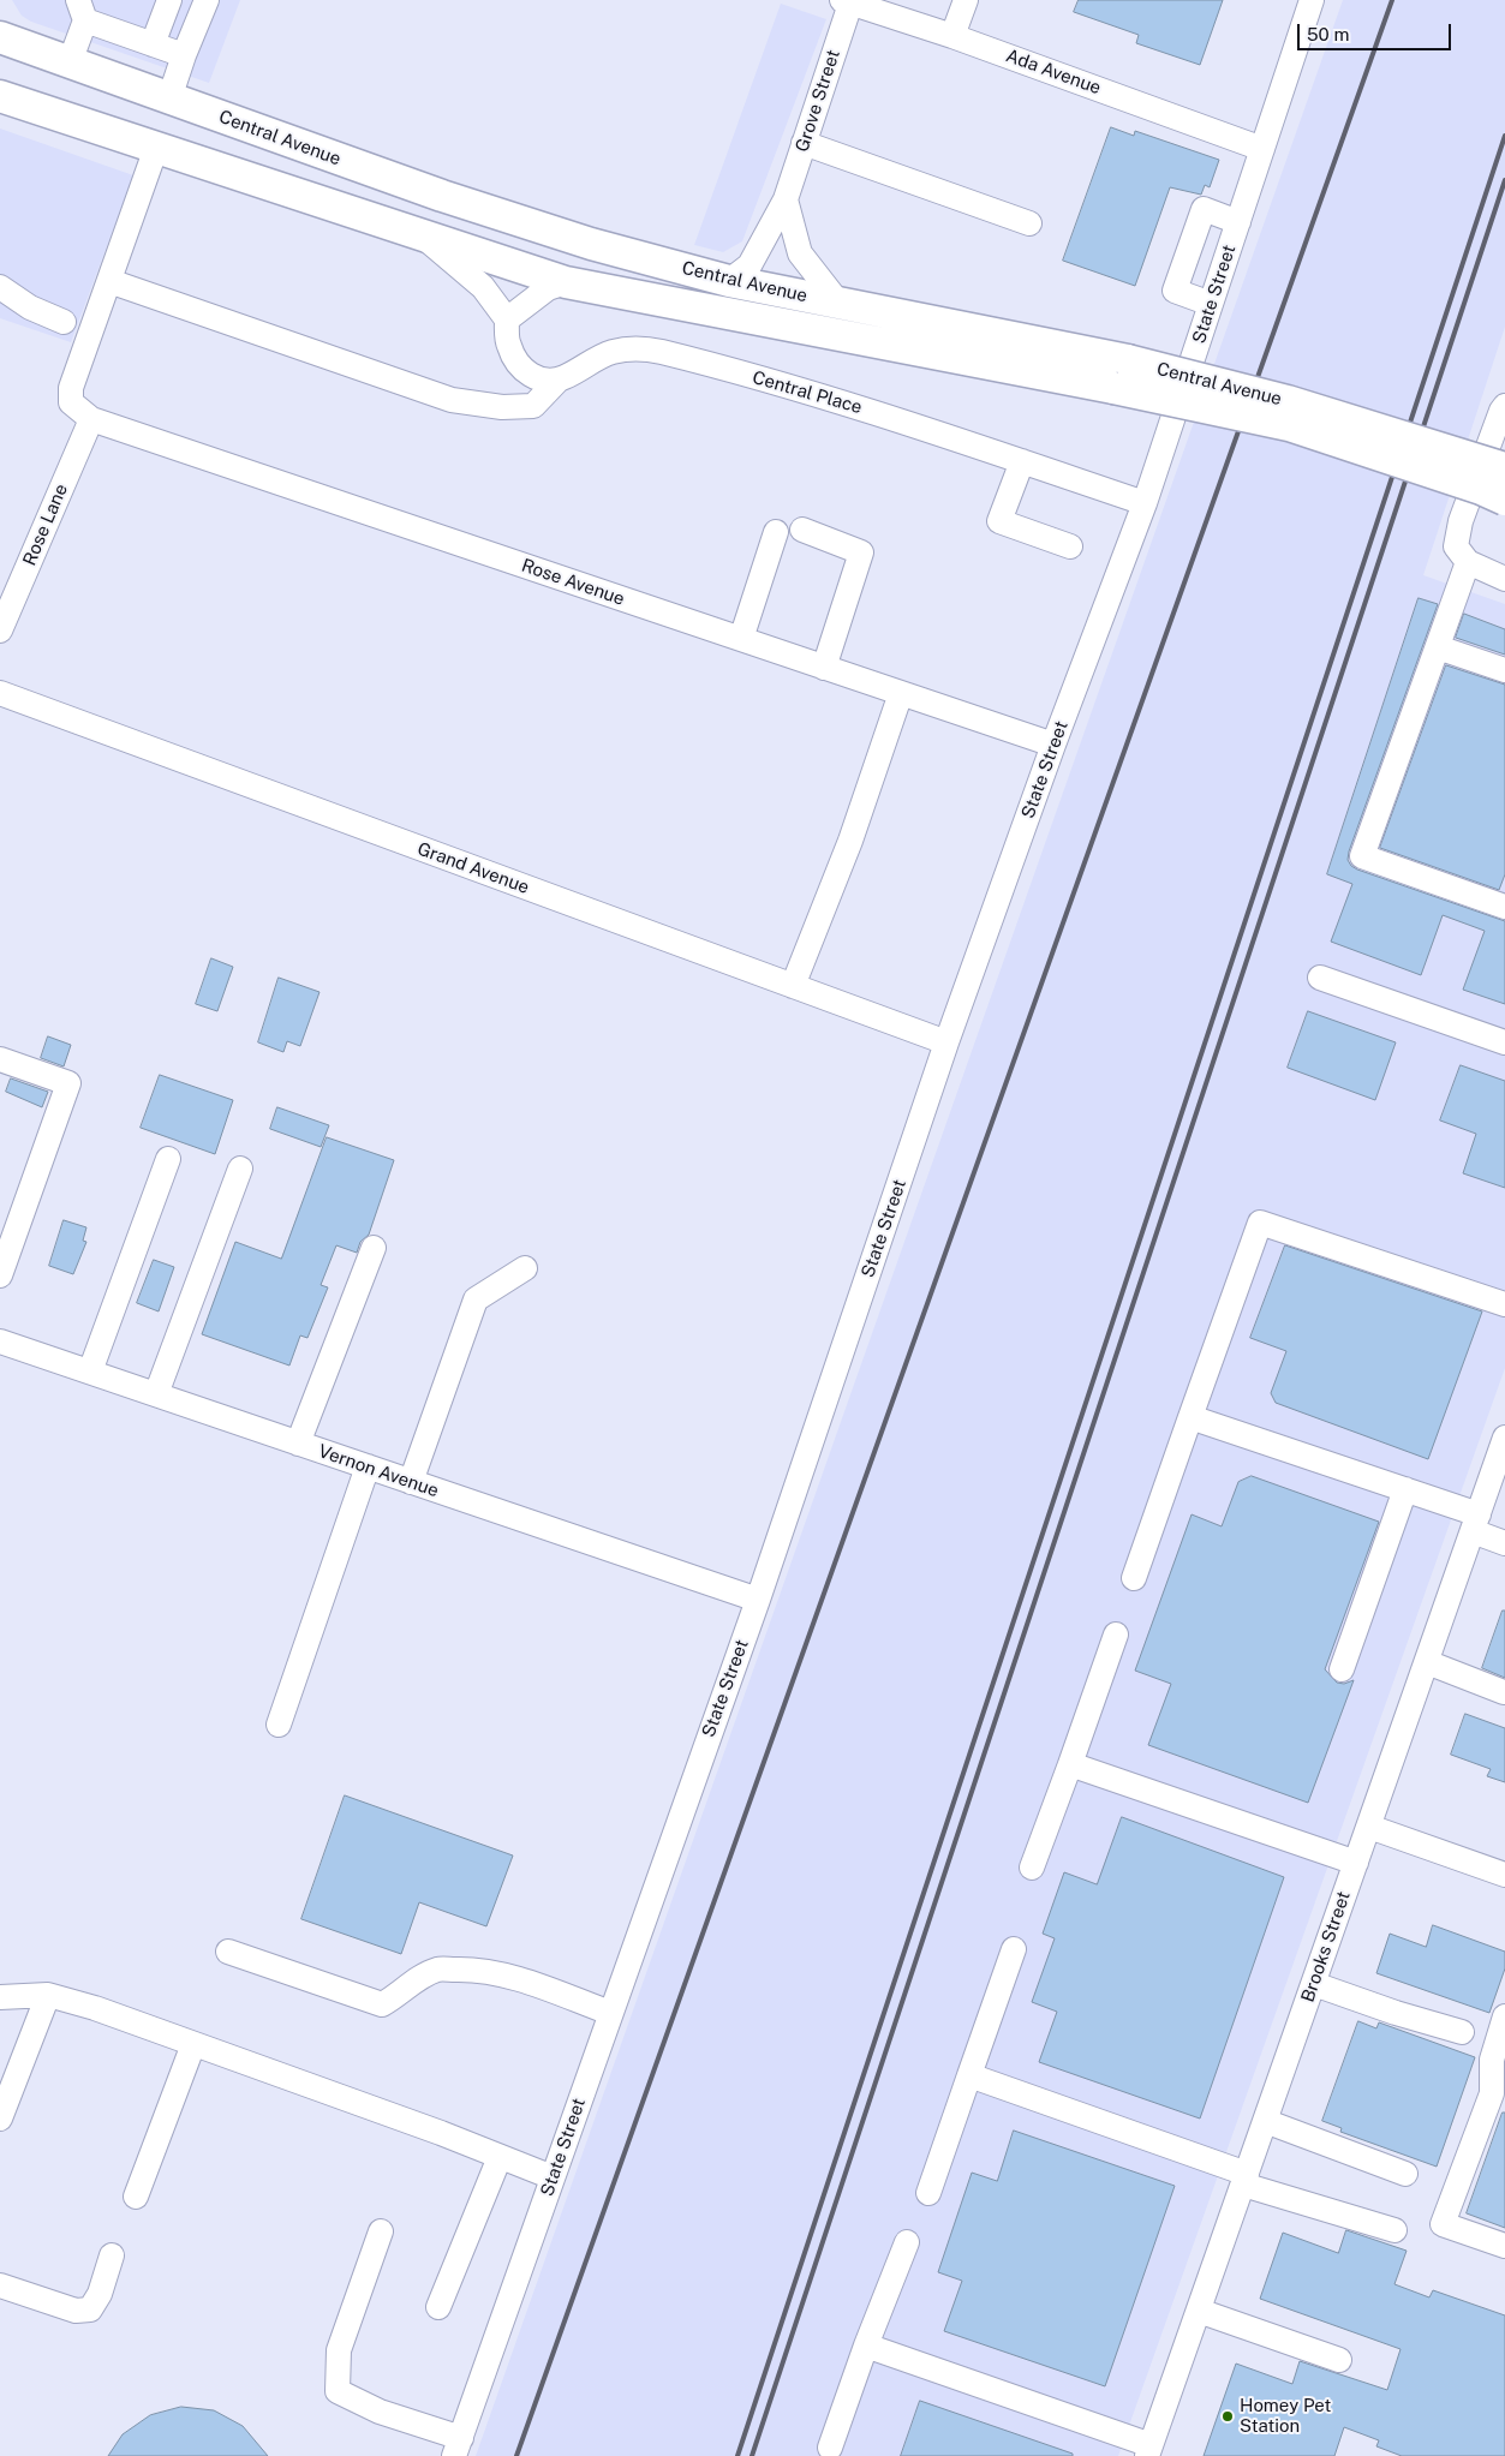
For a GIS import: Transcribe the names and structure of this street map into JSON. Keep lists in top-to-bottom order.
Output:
{
  "streets": {
    "main road": ["Central Avenue"],
    "street": [
      "Ada Avenue",
      "Grove Street",
      "State Street",
      "Central Place",
      "Rose Lane",
      "Rose Avenue",
      "Grand Avenue",
      "Vernon Avenue",
      "Brooks Street"
    ]
  },
  "crossings": [
    ["Ada Avenue", "Grove Street"],
    ["Ada Avenue", "State Street"],
    ["Grove Street", "Central Avenue"],
    ["State Street", "Central Place"],
    ["State Street", "Rose Avenue"],
    ["State Street", "Grand Avenue"],
    ["State Street", "Vernon Avenue"],
    ["Rose Lane", "Rose Avenue"]
  ],
  "places": ["Homey Pet Station"],
  "scale_bar": "50 m"
}
